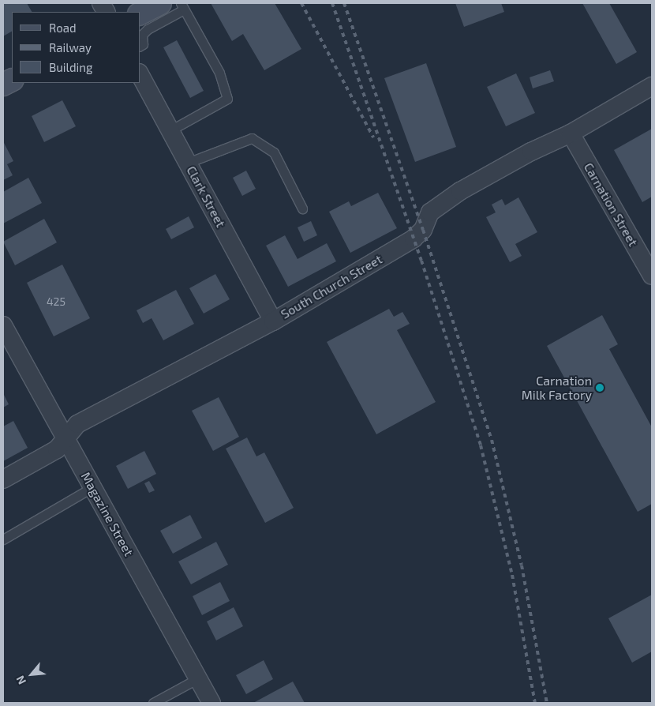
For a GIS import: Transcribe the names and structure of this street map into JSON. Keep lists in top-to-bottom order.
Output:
{
  "streets": {
    "street": [
      "Clark Street",
      "Carnation Street",
      "South Church Street",
      "Magazine Street"
    ]
  },
  "crossings": [
    ["Clark Street", "South Church Street"],
    ["Carnation Street", "South Church Street"],
    ["South Church Street", "Magazine Street"]
  ],
  "places": ["Carnation Milk Factory"],
  "house_numbers": ["425"],
  "legend": ["Road", "Railway", "Building"],
  "north": "bottom left"
}
